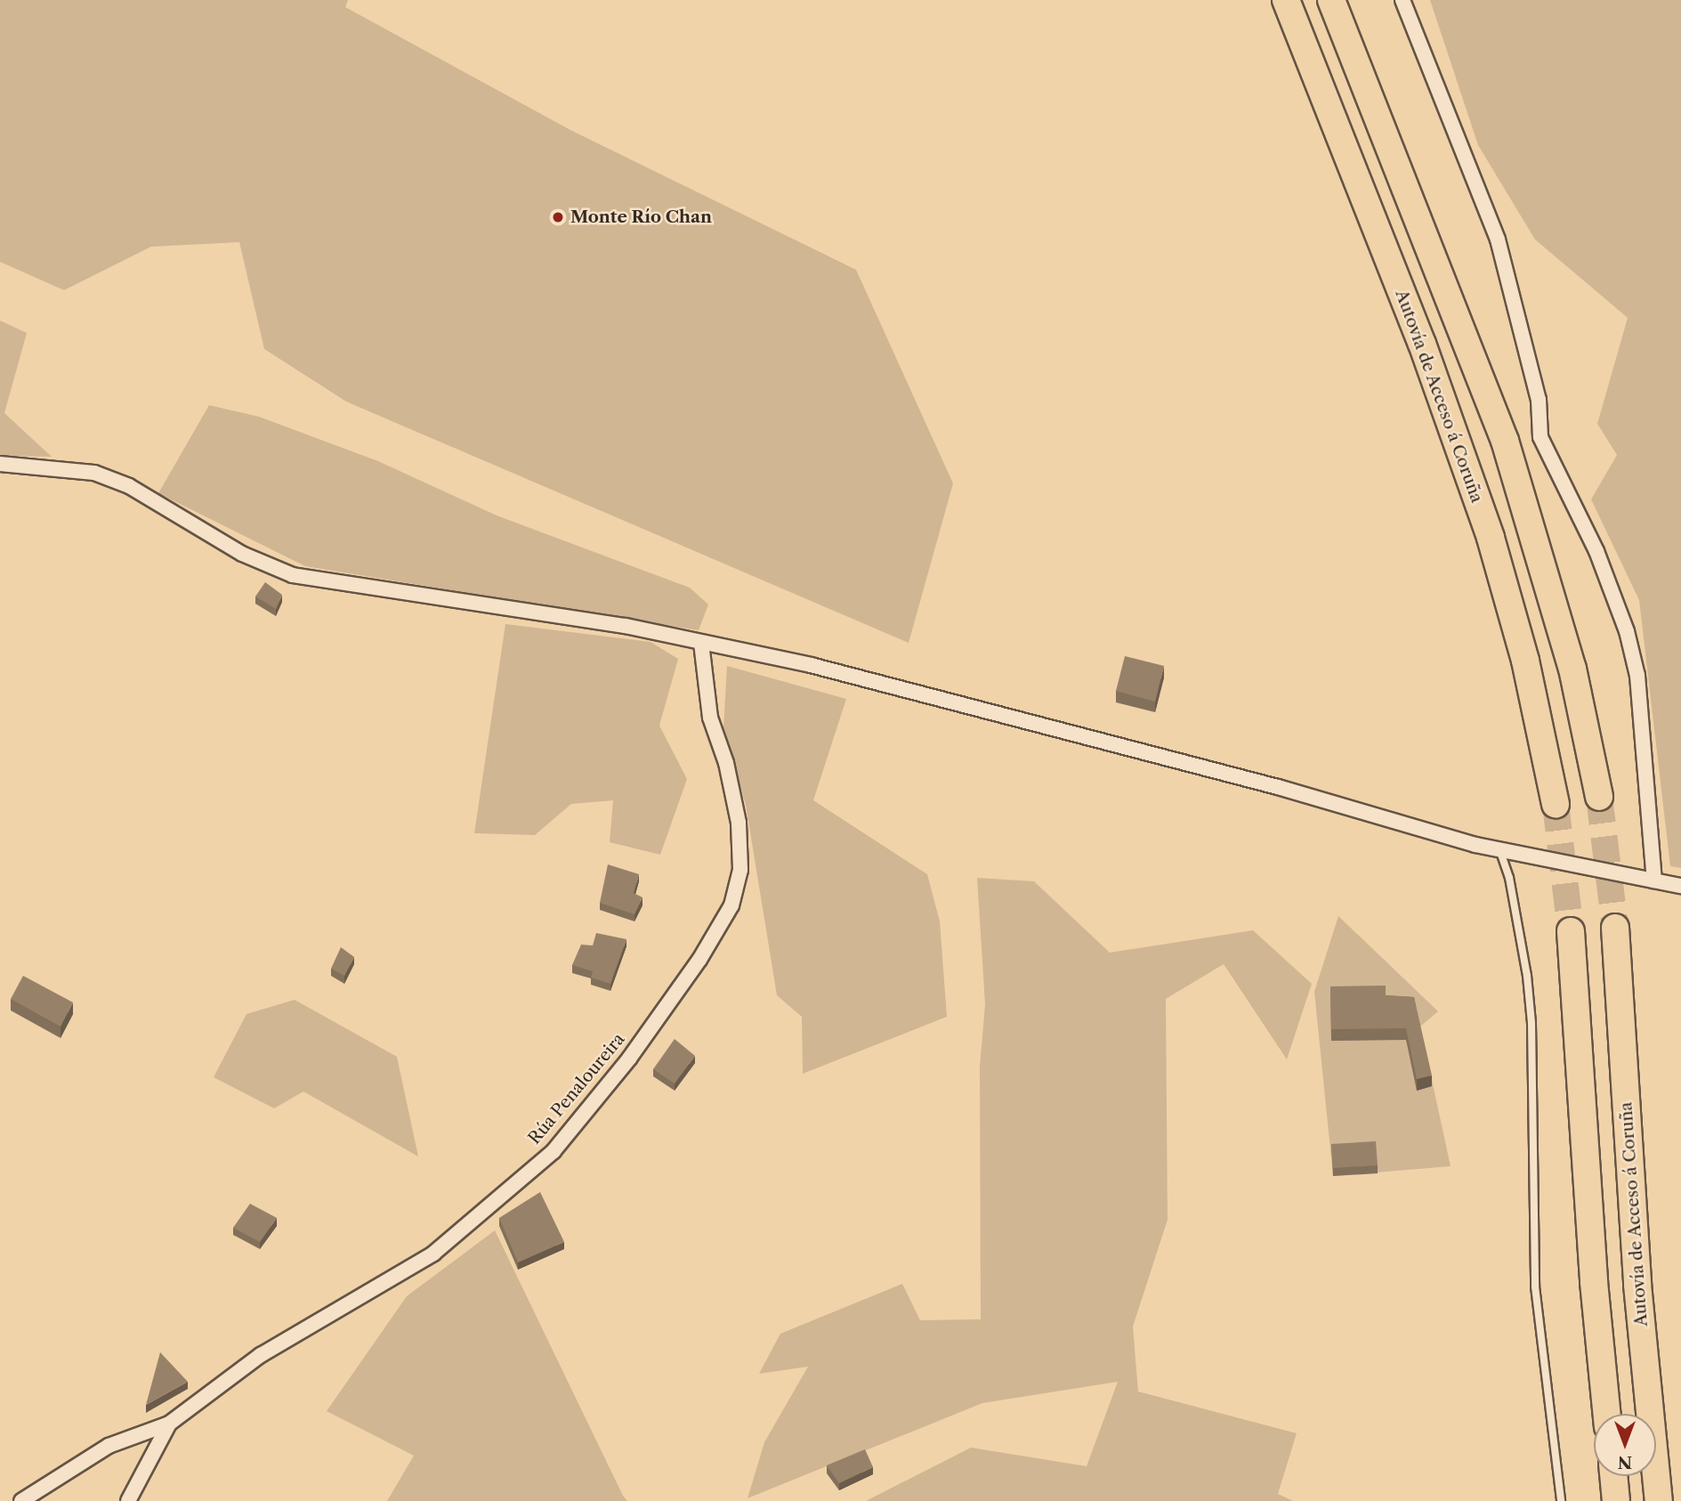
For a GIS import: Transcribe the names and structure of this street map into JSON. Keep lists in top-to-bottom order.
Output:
{
  "streets": {
    "highway": ["Autovía de Acceso á Coruña"],
    "street": ["Rúa Penaloureira"]
  },
  "places": ["Monte Río Chan"],
  "north": "bottom"
}
